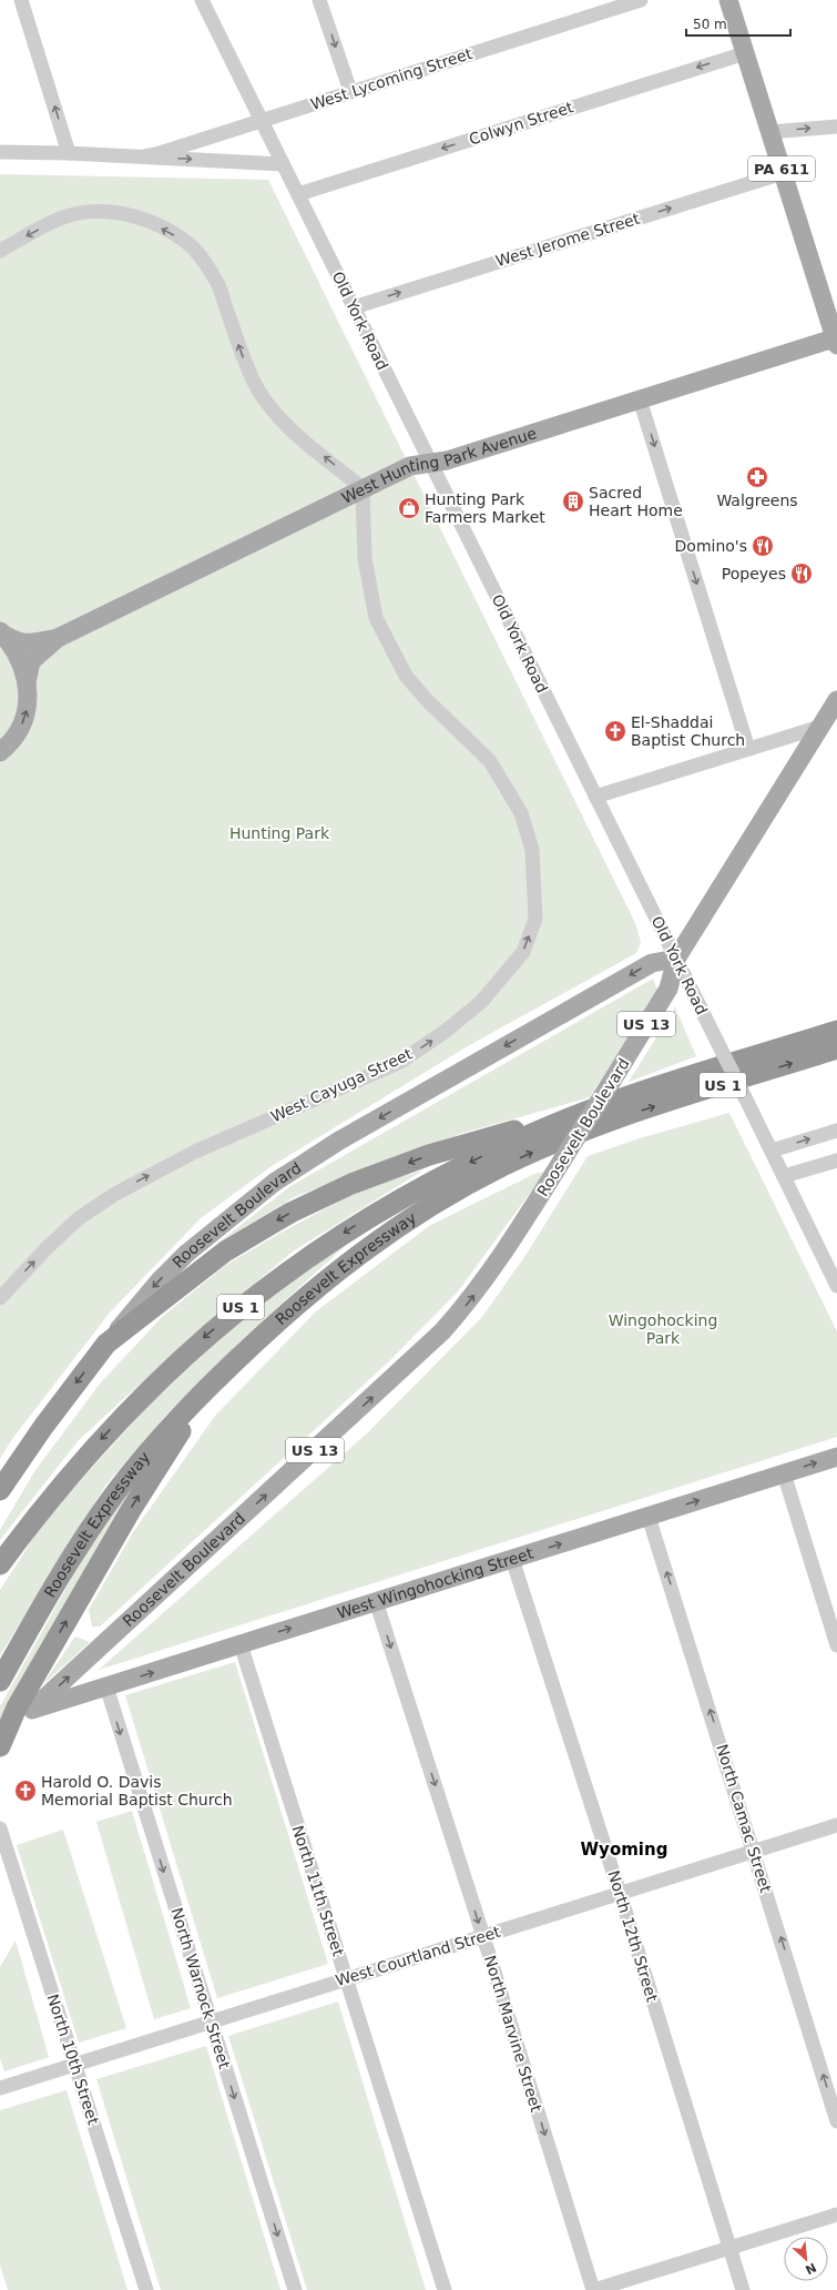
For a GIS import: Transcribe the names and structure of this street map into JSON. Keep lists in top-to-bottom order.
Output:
{
  "streets": {
    "highway": ["US 1", "Roosevelt Boulevard", "Roosevelt Expressway"],
    "main road": [
      "PA 611",
      "West Hunting Park Avenue",
      "US 13",
      "West Wingohocking Street"
    ],
    "street": [
      "West Lycoming Street",
      "Colwyn Street",
      "West Jerome Street",
      "Old York Road",
      "West Cayuga Street",
      "North Camac Street",
      "North 11th Street",
      "North 12th Street",
      "West Courtland Street",
      "North Warnock Street",
      "North Marvine Street",
      "North 10th Street"
    ]
  },
  "crossings": [
    ["West Lycoming Street", "Old York Road"],
    ["Colwyn Street", "PA 611"],
    ["Colwyn Street", "Old York Road"],
    ["PA 611", "West Jerome Street"],
    ["PA 611", "West Hunting Park Avenue"],
    ["West Jerome Street", "Old York Road"],
    ["Old York Road", "West Hunting Park Avenue"],
    ["Old York Road", "US 13"],
    ["Old York Road", "Roosevelt Boulevard"],
    ["West Hunting Park Avenue", "West Cayuga Street"],
    ["US 13", "Roosevelt Boulevard"],
    ["US 1", "Roosevelt Boulevard"],
    ["US 1", "Roosevelt Expressway"],
    ["Roosevelt Boulevard", "West Wingohocking Street"],
    ["West Wingohocking Street", "North Camac Street"],
    ["West Wingohocking Street", "North 11th Street"],
    ["West Wingohocking Street", "North 12th Street"],
    ["West Wingohocking Street", "North Warnock Street"],
    ["West Wingohocking Street", "North Marvine Street"],
    ["North Camac Street", "West Courtland Street"],
    ["North 11th Street", "West Courtland Street"],
    ["North 12th Street", "West Courtland Street"],
    ["West Courtland Street", "North Warnock Street"],
    ["West Courtland Street", "North Marvine Street"],
    ["West Courtland Street", "North 10th Street"]
  ],
  "one_way": [
    "Colwyn Street",
    "West Jerome Street",
    "West Wingohocking Street",
    "North Camac Street",
    "North Warnock Street",
    "North Marvine Street"
  ],
  "districts": ["Wyoming"],
  "parks": ["Hunting Park", "Wingohocking Park"],
  "places": {
    "pharmacy": ["Walgreens"],
    "building": ["Sacred Heart Home"],
    "shop": ["Hunting Park Farmers Market"],
    "restaurant": ["Domino's", "Popeyes"],
    "church": ["El-Shaddai Baptist Church", "Harold O. Davis Memorial Baptist Church"]
  },
  "scale_bar": "50 m",
  "north": "bottom right"
}
